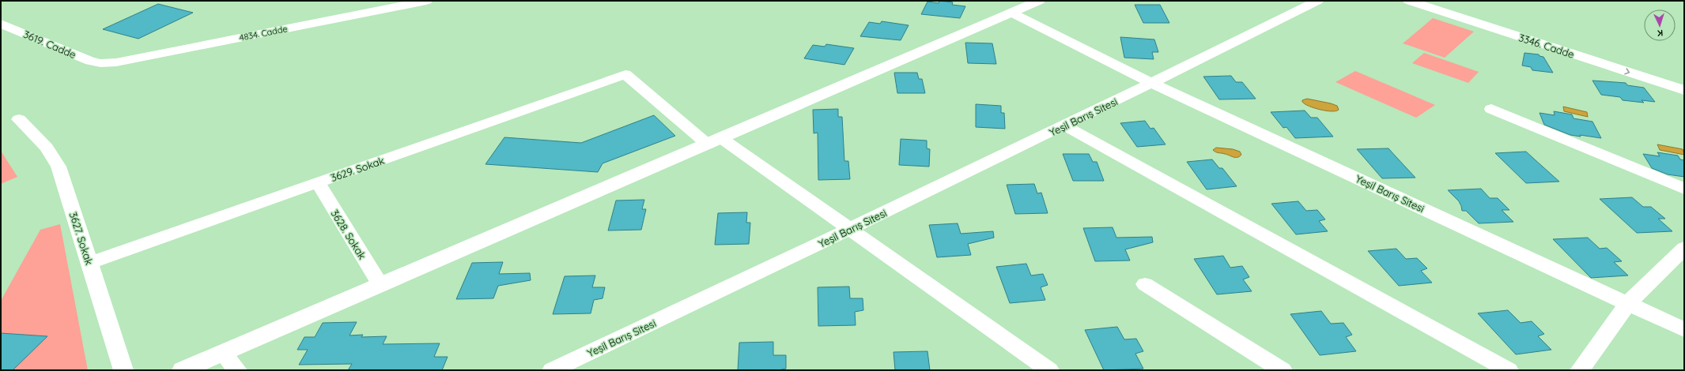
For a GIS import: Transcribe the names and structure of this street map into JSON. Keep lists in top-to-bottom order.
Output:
{
  "streets": {
    "street": [
      "4834. Cadde",
      "3619. Cadde",
      "3346. Cadde",
      "Yeşil Barış Sitesi",
      "3629. Sokak",
      "3628. Sokak",
      "3627. Sokak"
    ]
  },
  "crossings": [
    ["4834. Cadde", "3619. Cadde"],
    ["3629. Sokak", "3628. Sokak"],
    ["3629. Sokak", "3627. Sokak"]
  ],
  "north": "bottom"
}
